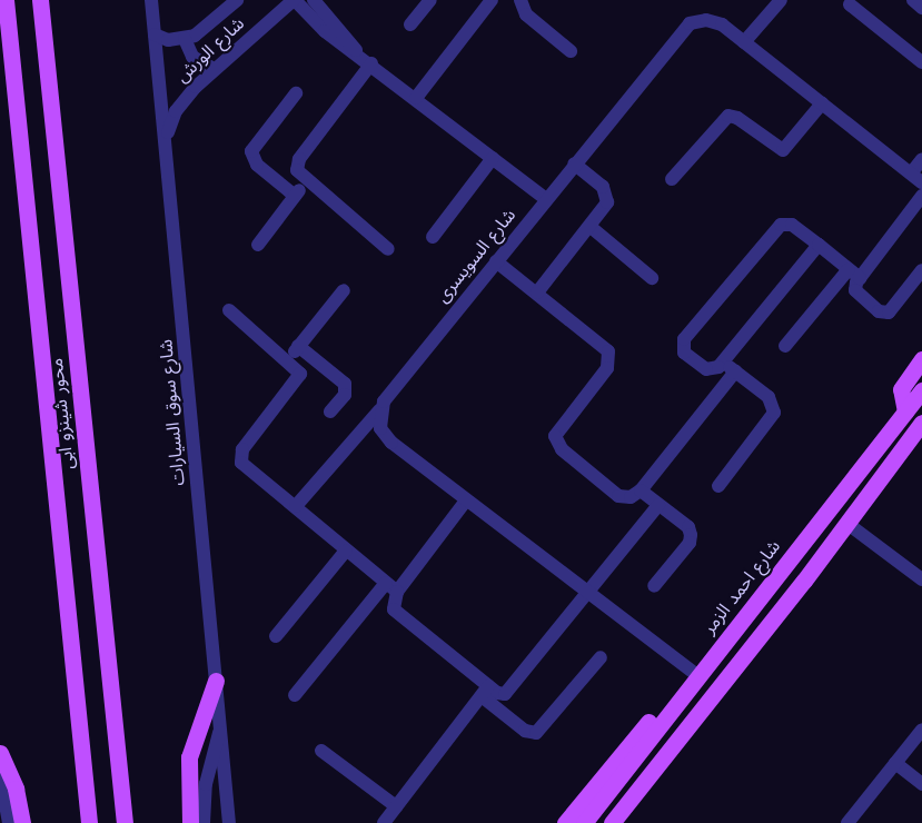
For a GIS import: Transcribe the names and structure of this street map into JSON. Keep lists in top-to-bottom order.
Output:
{
  "streets": {
    "main road": ["محور شينزو ابى", "شارع احمد الزمر"],
    "street": ["شارع الورش", "شارع السويسرى", "شارع سوق السيارات"]
  },
  "crossings": [
    ["شارع الورش", "شارع سوق السيارات"]
  ]
}
